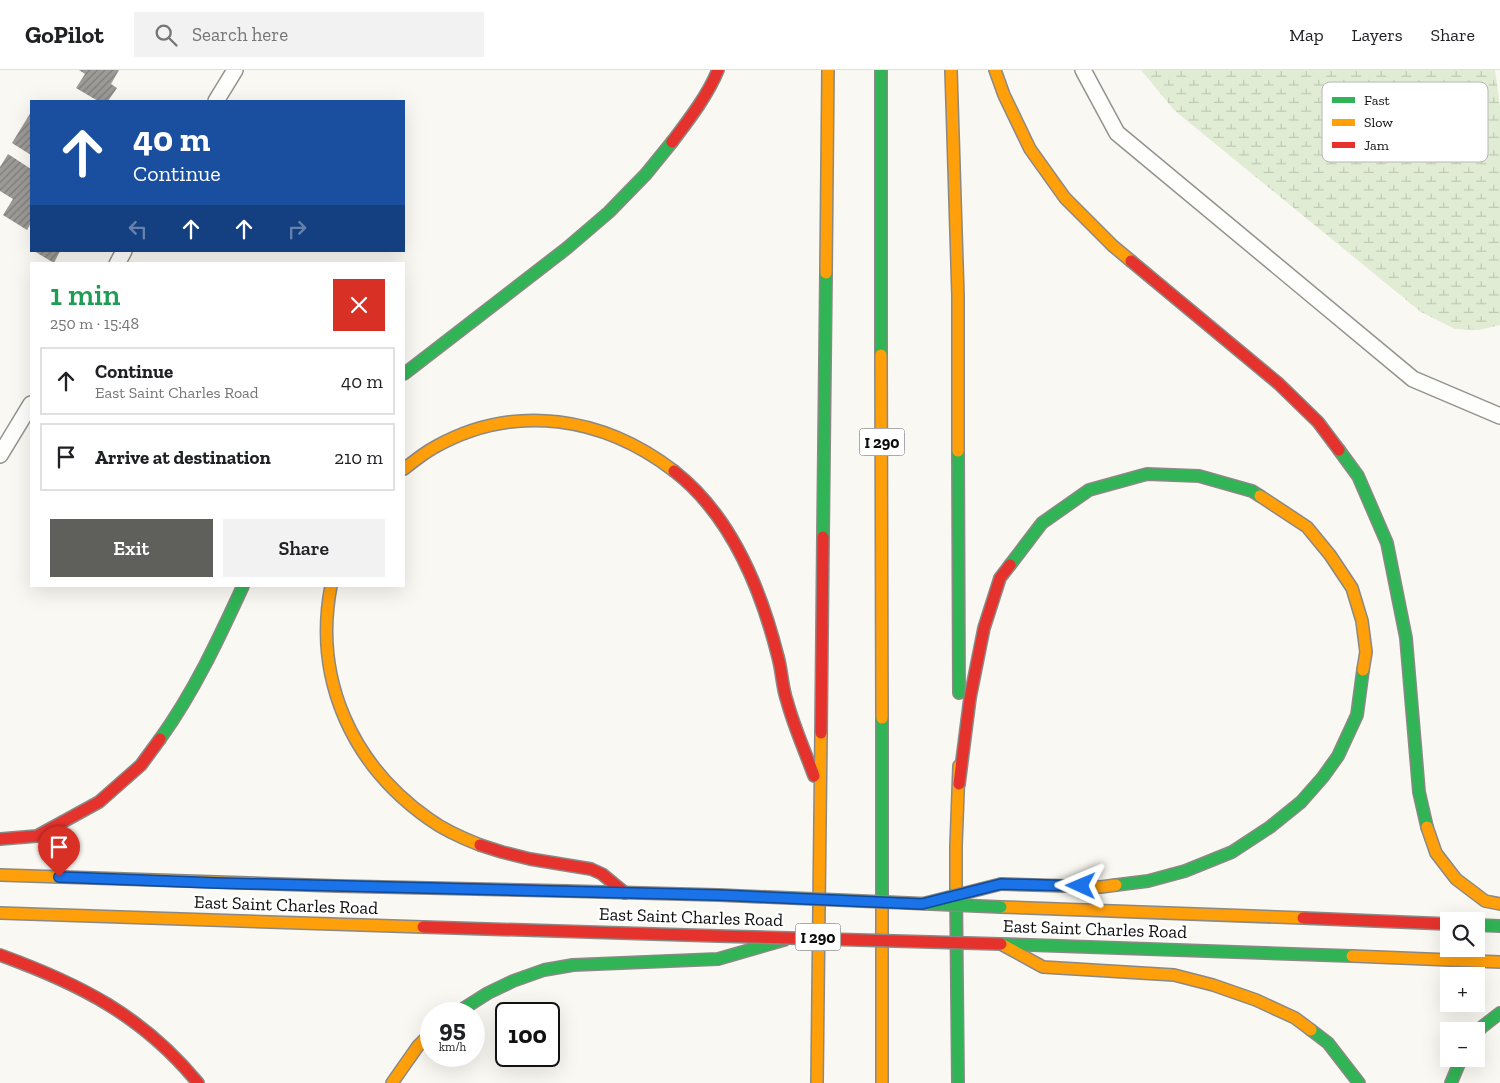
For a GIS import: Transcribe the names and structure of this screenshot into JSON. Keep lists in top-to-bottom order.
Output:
{
  "streets": {
    "main road": ["I 290", "East Saint Charles Road"]
  },
  "legend": ["Fast", "Slow", "Jam"],
  "page": {
    "header": "GoPilot",
    "search": "Search here",
    "nav": ["Map", "Layers", "Share"],
    "turn": ["40 m", "Continue"],
    "heading": ["1 min", "250 m · 15:48"],
    "list": [
      {
        "name": "Continue",
        "note": "East Saint Charles Road",
        "value": "40 m"
      },
      {
        "name": "Arrive at destination",
        "value": "210 m"
      }
    ],
    "buttons": ["Exit", "Share"],
    "map_buttons": ["+", "−"],
    "speed": "95 km/h",
    "limit": "100"
  }
}
